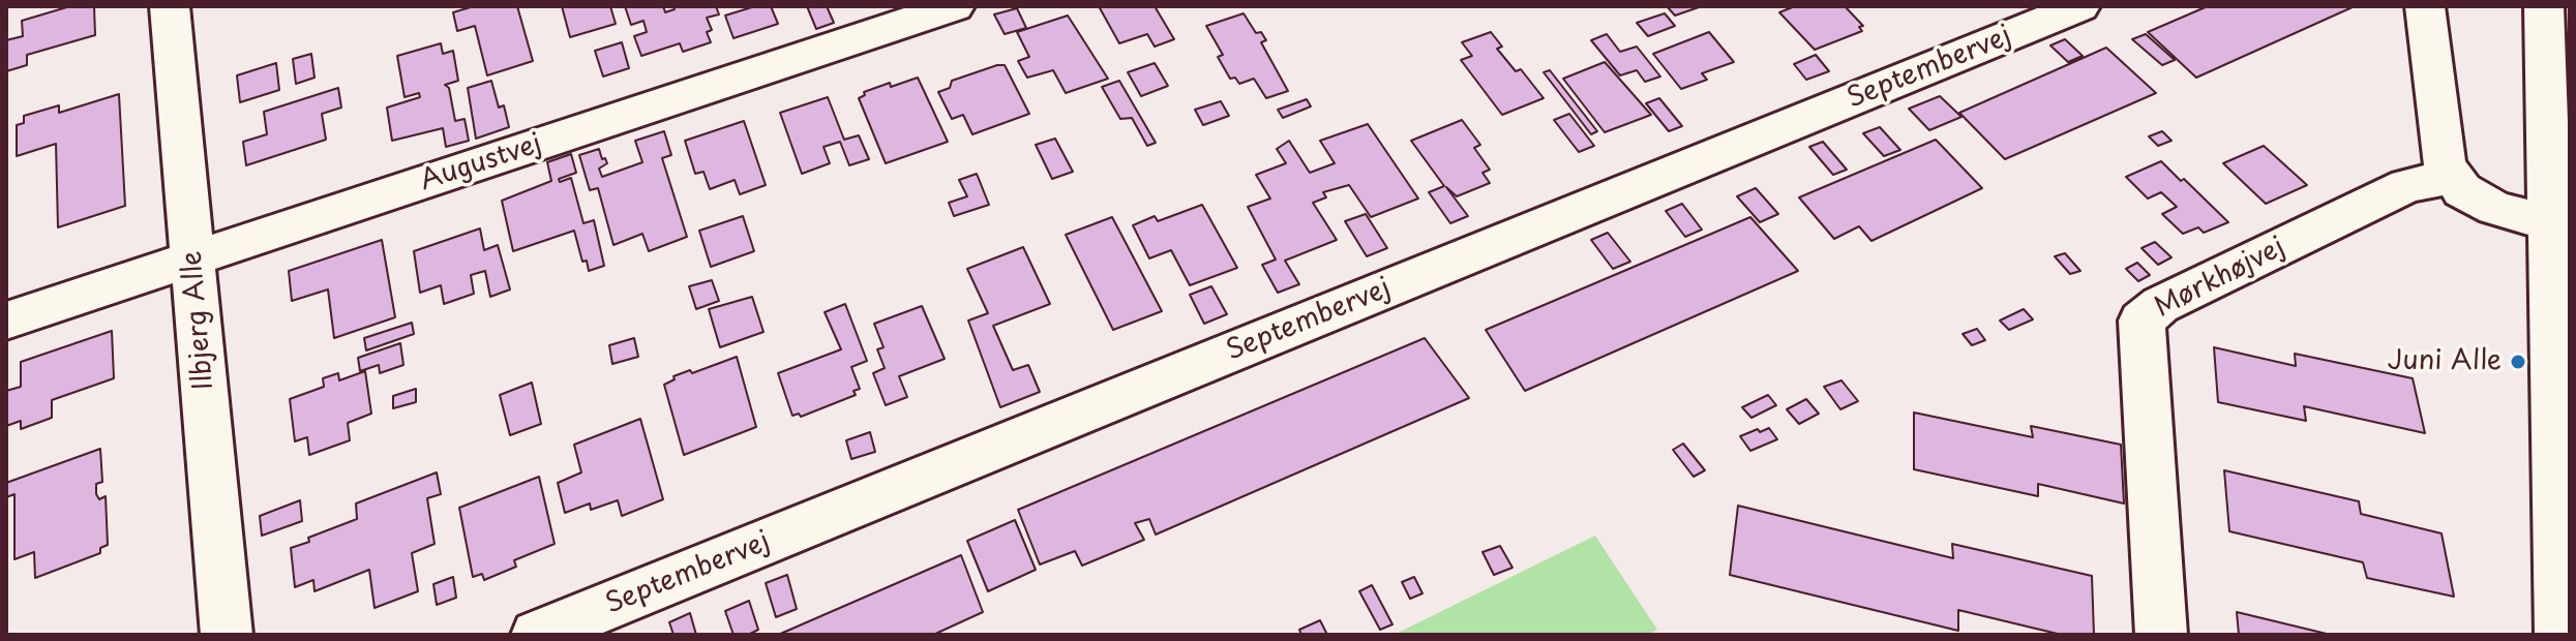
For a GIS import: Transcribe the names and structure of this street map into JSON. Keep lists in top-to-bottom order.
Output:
{
  "streets": {
    "street": [
      "Septembervej",
      "Augustvej",
      "Mørkhøjvej",
      "Ilbjerg Alle"
    ]
  },
  "crossings": [
    ["Augustvej", "Ilbjerg Alle"]
  ],
  "places": ["Juni Alle"]
}
